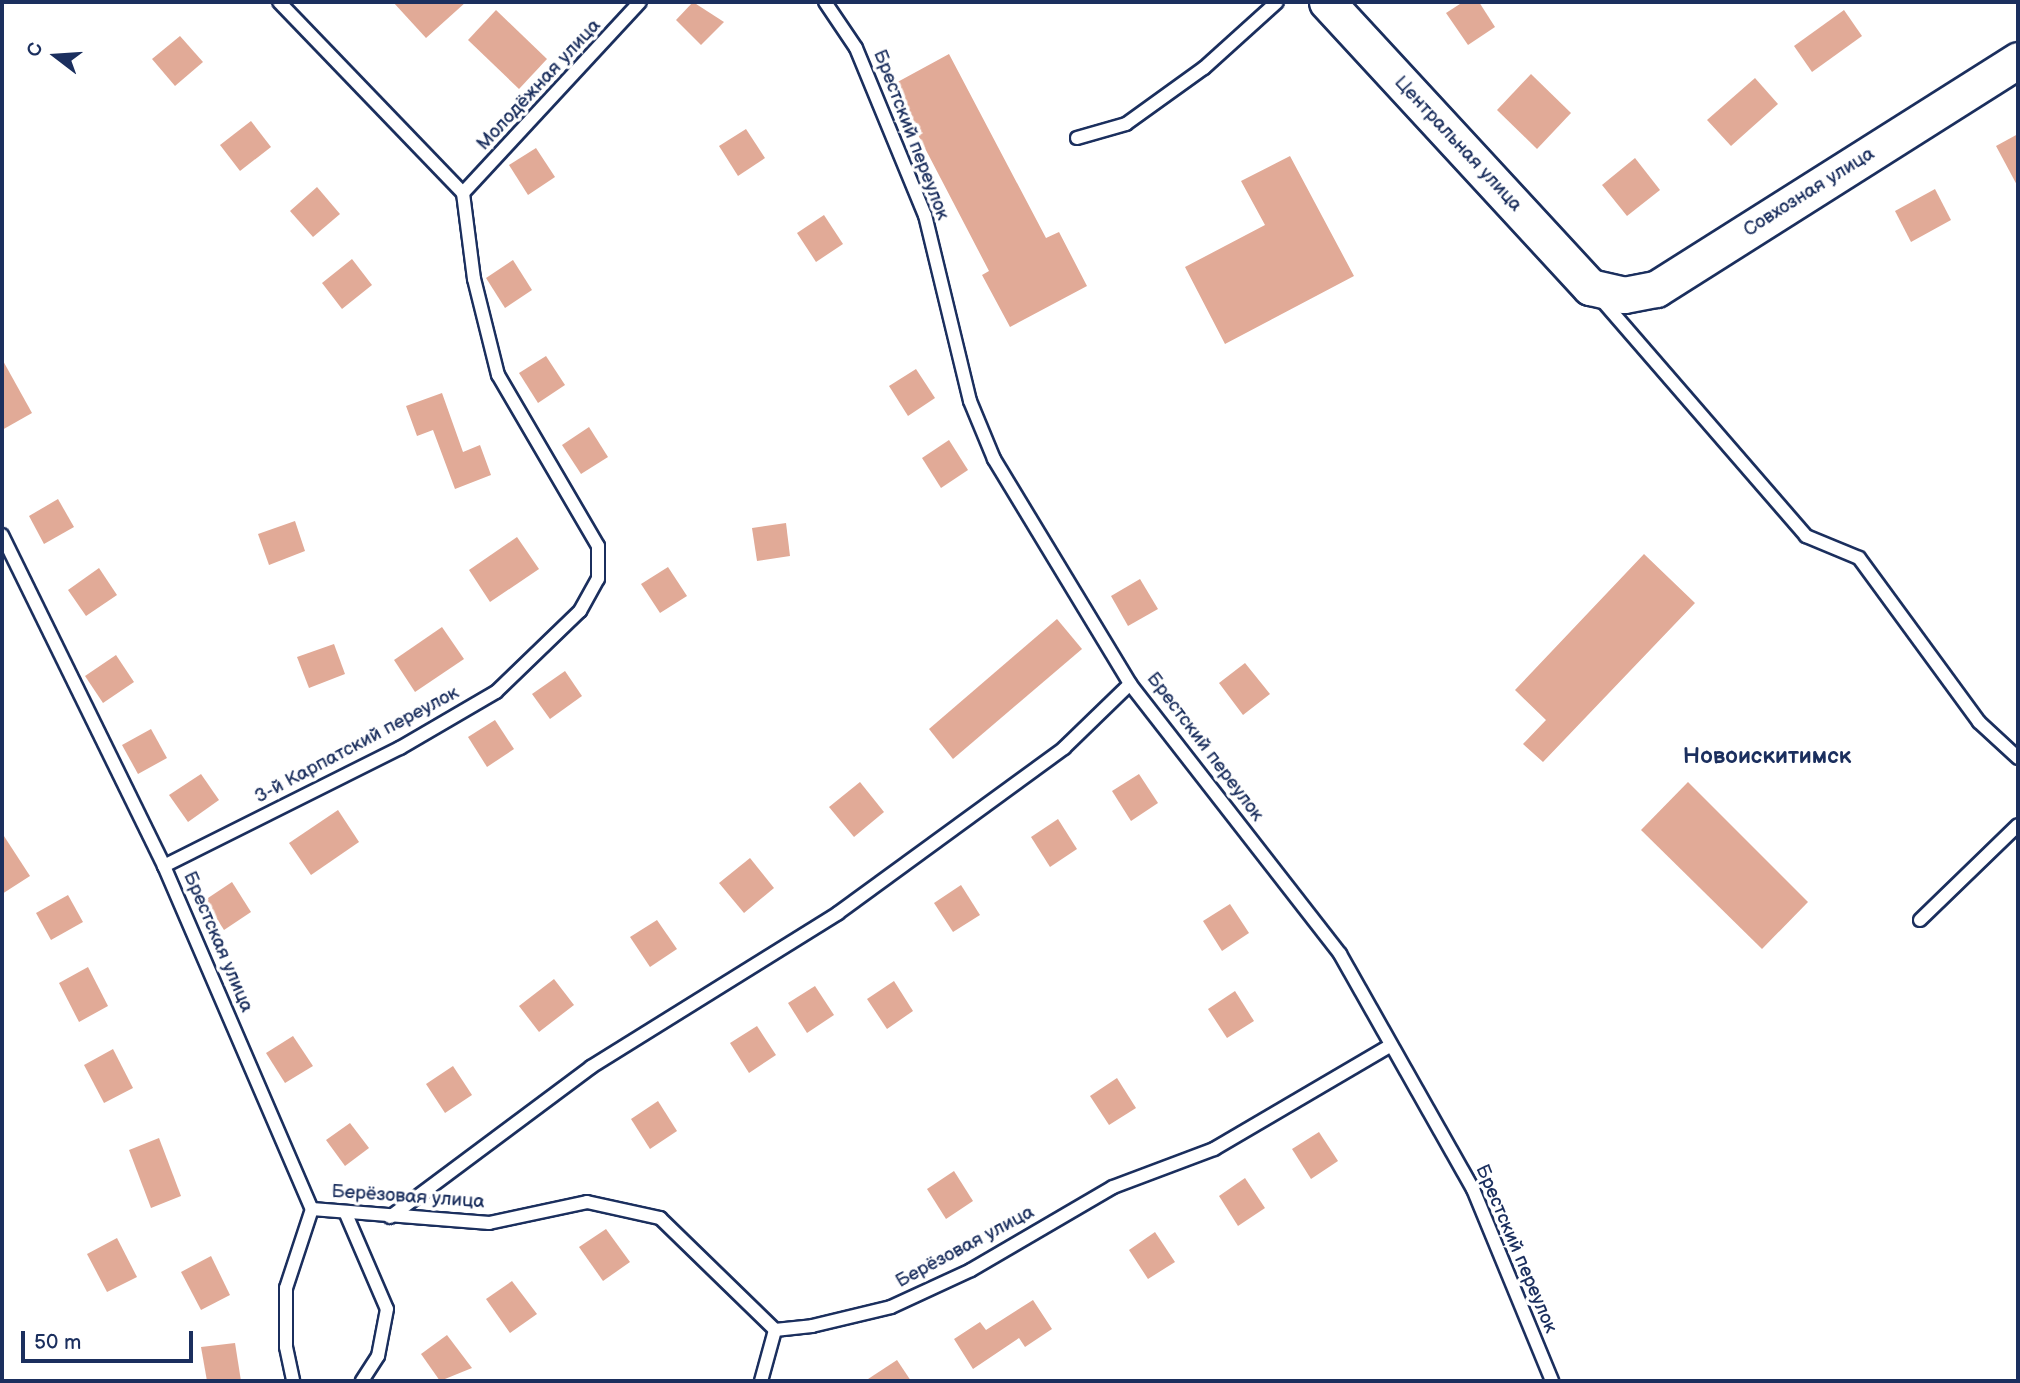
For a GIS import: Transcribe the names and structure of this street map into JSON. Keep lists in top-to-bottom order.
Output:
{
  "streets": {
    "street": ["Центральная улица", "Совхозная улица"],
    "lane": [
      "Молодёжная улица",
      "Брестский переулок",
      "3-й Карпатский переулок",
      "Брестская улица",
      "Берёзовая улица"
    ]
  },
  "crossings": [
    ["Молодёжная улица", "3-й Карпатский переулок"],
    ["Брестский переулок", "Берёзовая улица"],
    ["Центральная улица", "Совхозная улица"],
    ["3-й Карпатский переулок", "Брестская улица"],
    ["Брестская улица", "Берёзовая улица"]
  ],
  "districts": ["Новоискитимск"],
  "scale_bar": "50 m",
  "north": "left"
}
